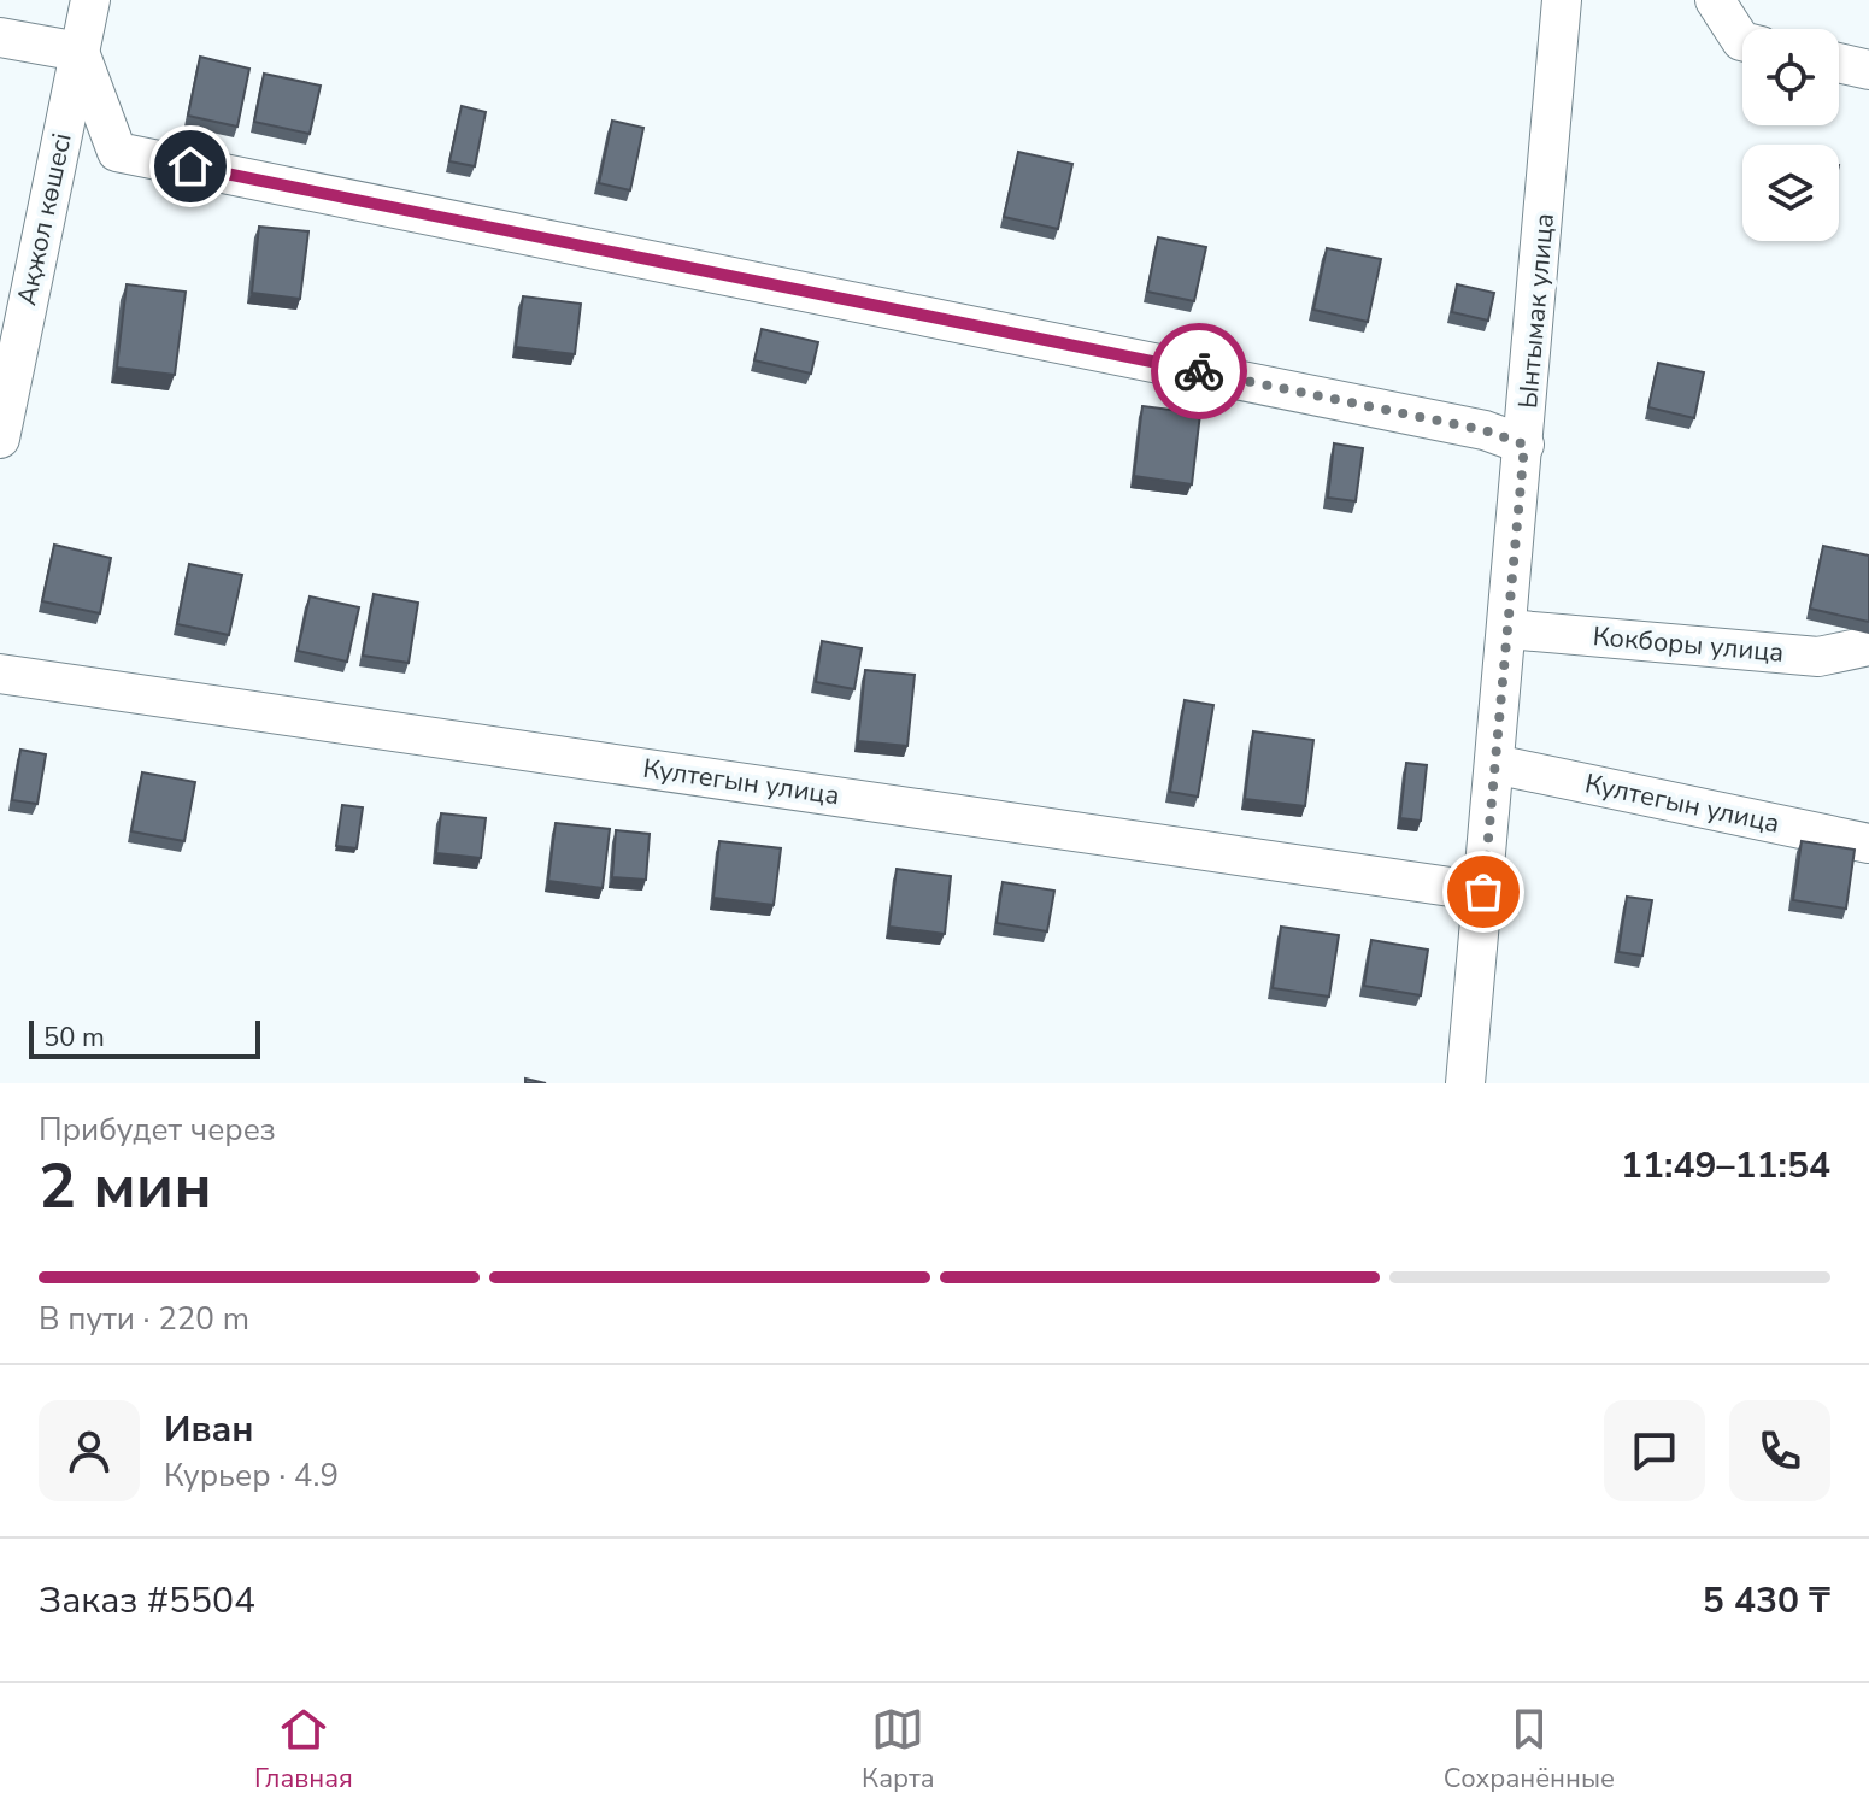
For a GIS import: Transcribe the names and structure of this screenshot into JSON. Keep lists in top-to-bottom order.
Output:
{
  "streets": {
    "street": [
      "Ақжол көшесі",
      "Ынтымак улица",
      "Кокборы улица",
      "Култегын улица"
    ]
  },
  "crossings": [
    ["Ынтымак улица", "Кокборы улица"],
    ["Ынтымак улица", "Култегын улица"]
  ],
  "scale_bar": "50 m",
  "page": {
    "scale": "50 m",
    "heading": ["2 мин", "Прибудет через", "11:49–11:54"],
    "panel": [
      "Иван",
      "Курьер · 4.9",
      "Заказ #5504",
      "5 430 ₸"
    ],
    "bar": "В пути · 220 m",
    "tabs": ["Главная", "Карта", "Сохранённые"]
  }
}
